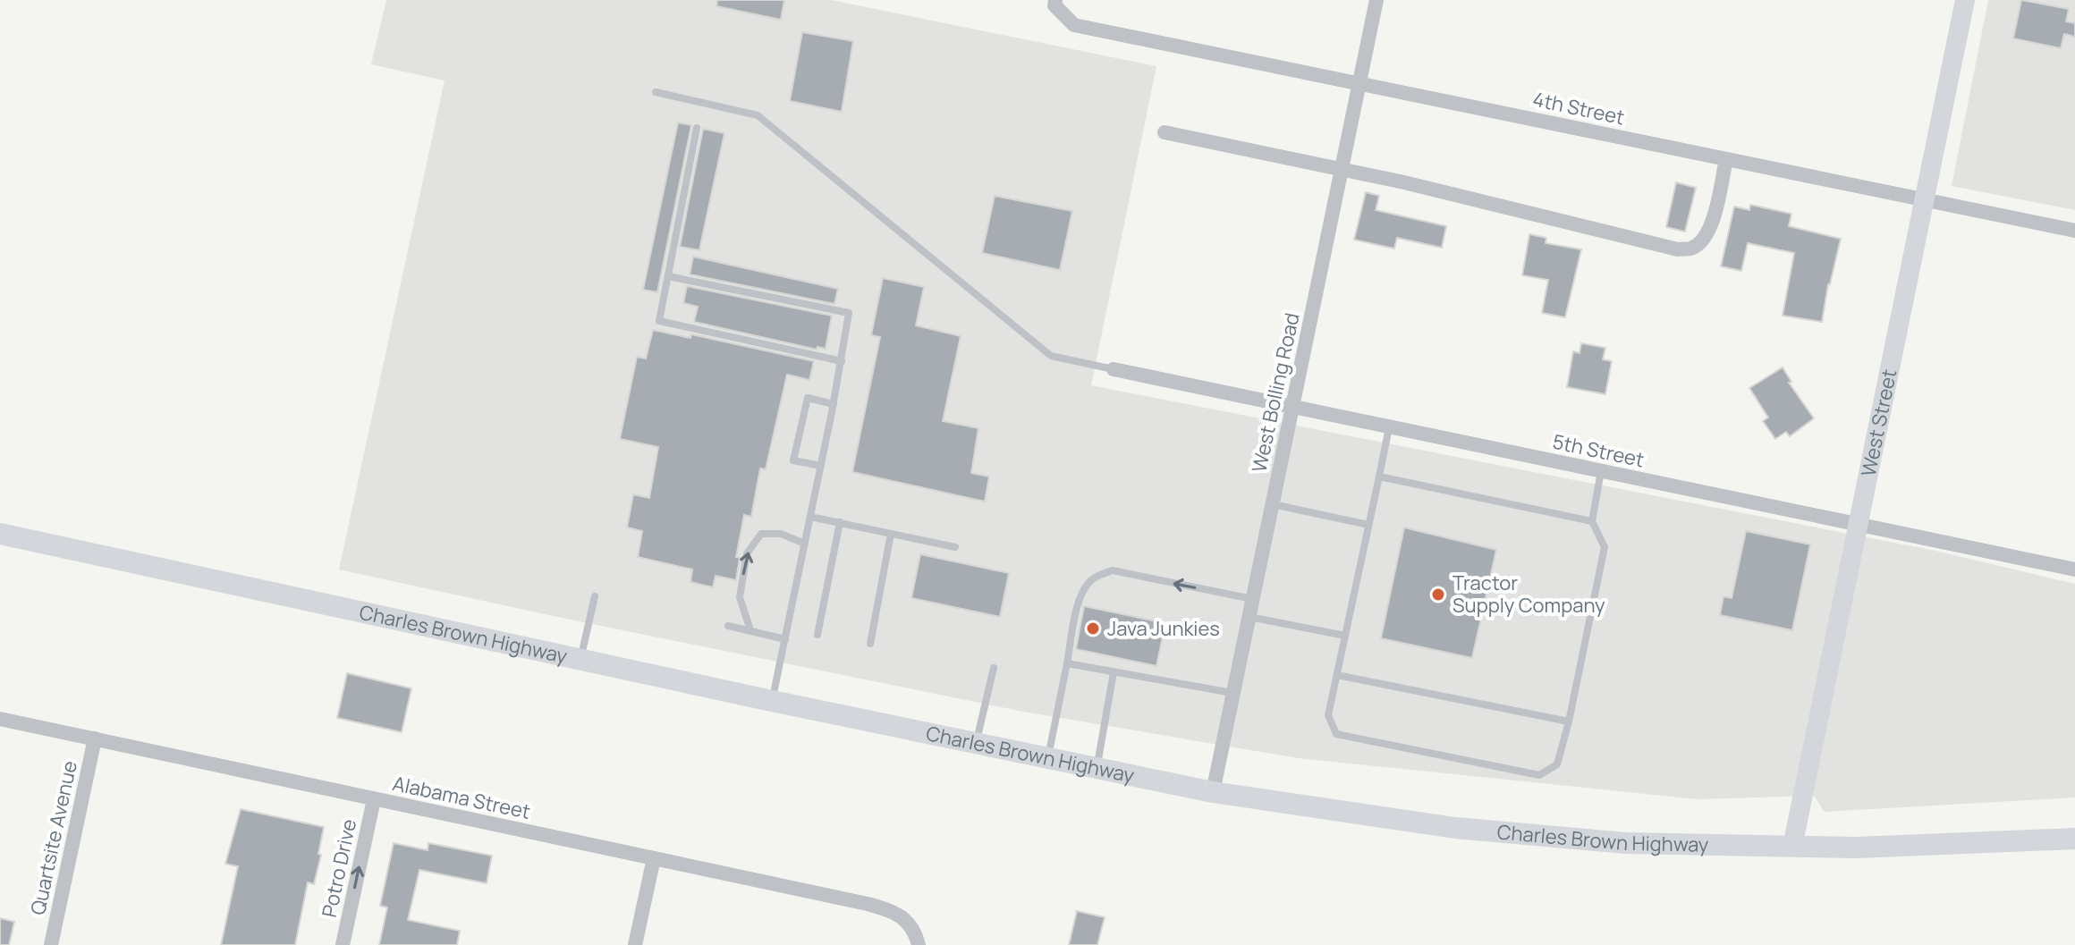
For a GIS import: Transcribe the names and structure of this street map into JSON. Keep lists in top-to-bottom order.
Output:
{
  "streets": {
    "main road": ["Charles Brown Highway"],
    "street": [
      "4th Street",
      "West Bolling Road",
      "West Street",
      "5th Street",
      "Alabama Street",
      "Quartsite Avenue",
      "Potro Drive"
    ]
  },
  "crossings": [
    ["4th Street", "West Bolling Road"],
    ["4th Street", "West Street"],
    ["West Bolling Road", "5th Street"],
    ["West Bolling Road", "Charles Brown Highway"],
    ["West Street", "5th Street"],
    ["West Street", "Charles Brown Highway"],
    ["Alabama Street", "Quartsite Avenue"],
    ["Alabama Street", "Potro Drive"]
  ],
  "one_way": ["Potro Drive"],
  "places": ["Tractor Supply Company", "Java Junkies"]
}
